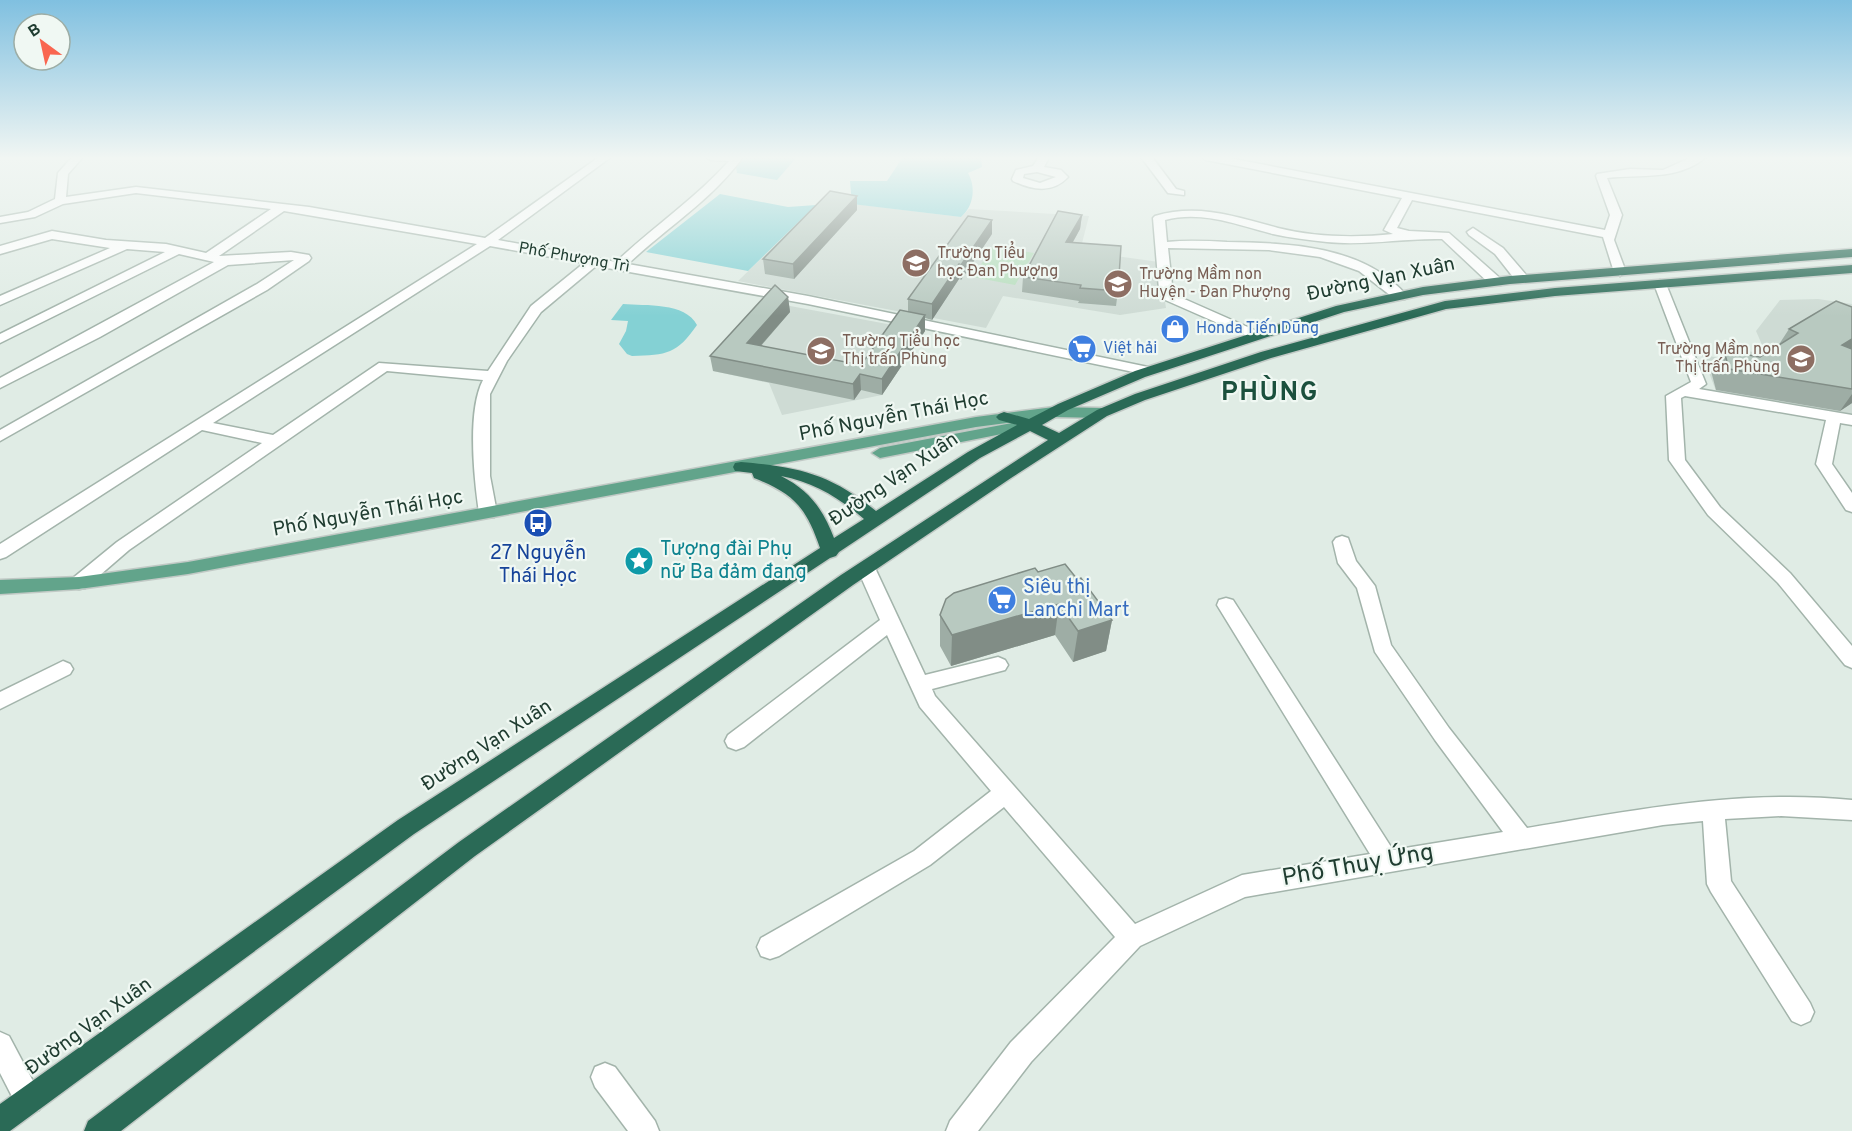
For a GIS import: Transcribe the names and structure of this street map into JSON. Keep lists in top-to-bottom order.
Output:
{
  "streets": {
    "highway": ["Đường Vạn Xuân"],
    "main road": ["Phố Nguyễn Thái Học"],
    "street": ["Phố Phượng Trì", "Phố Thuỵ Ứng"]
  },
  "crossings": [
    ["Phố Phượng Trì", "Đường Vạn Xuân"],
    ["Đường Vạn Xuân", "Phố Nguyễn Thái Học"]
  ],
  "districts": ["PHÙNG"],
  "places": {
    "school or university": [
      "Trường Tiểu học Đan Phượng",
      "Trường Mầm non Huyện - Đan Phượng",
      "Trường Tiểu học Thị trấn Phùng",
      "Trường Mầm non Thị trấn Phùng"
    ],
    "shop": ["Honda Tiến Dũng"],
    "supermarket": ["Việt hải", "Siêu thị Lanchi Mart"],
    "bus stop": ["27 Nguyễn Thái Học"],
    "place": ["Tượng đài Phụ nữ Ba đảm đang"]
  },
  "north": "top left"
}
